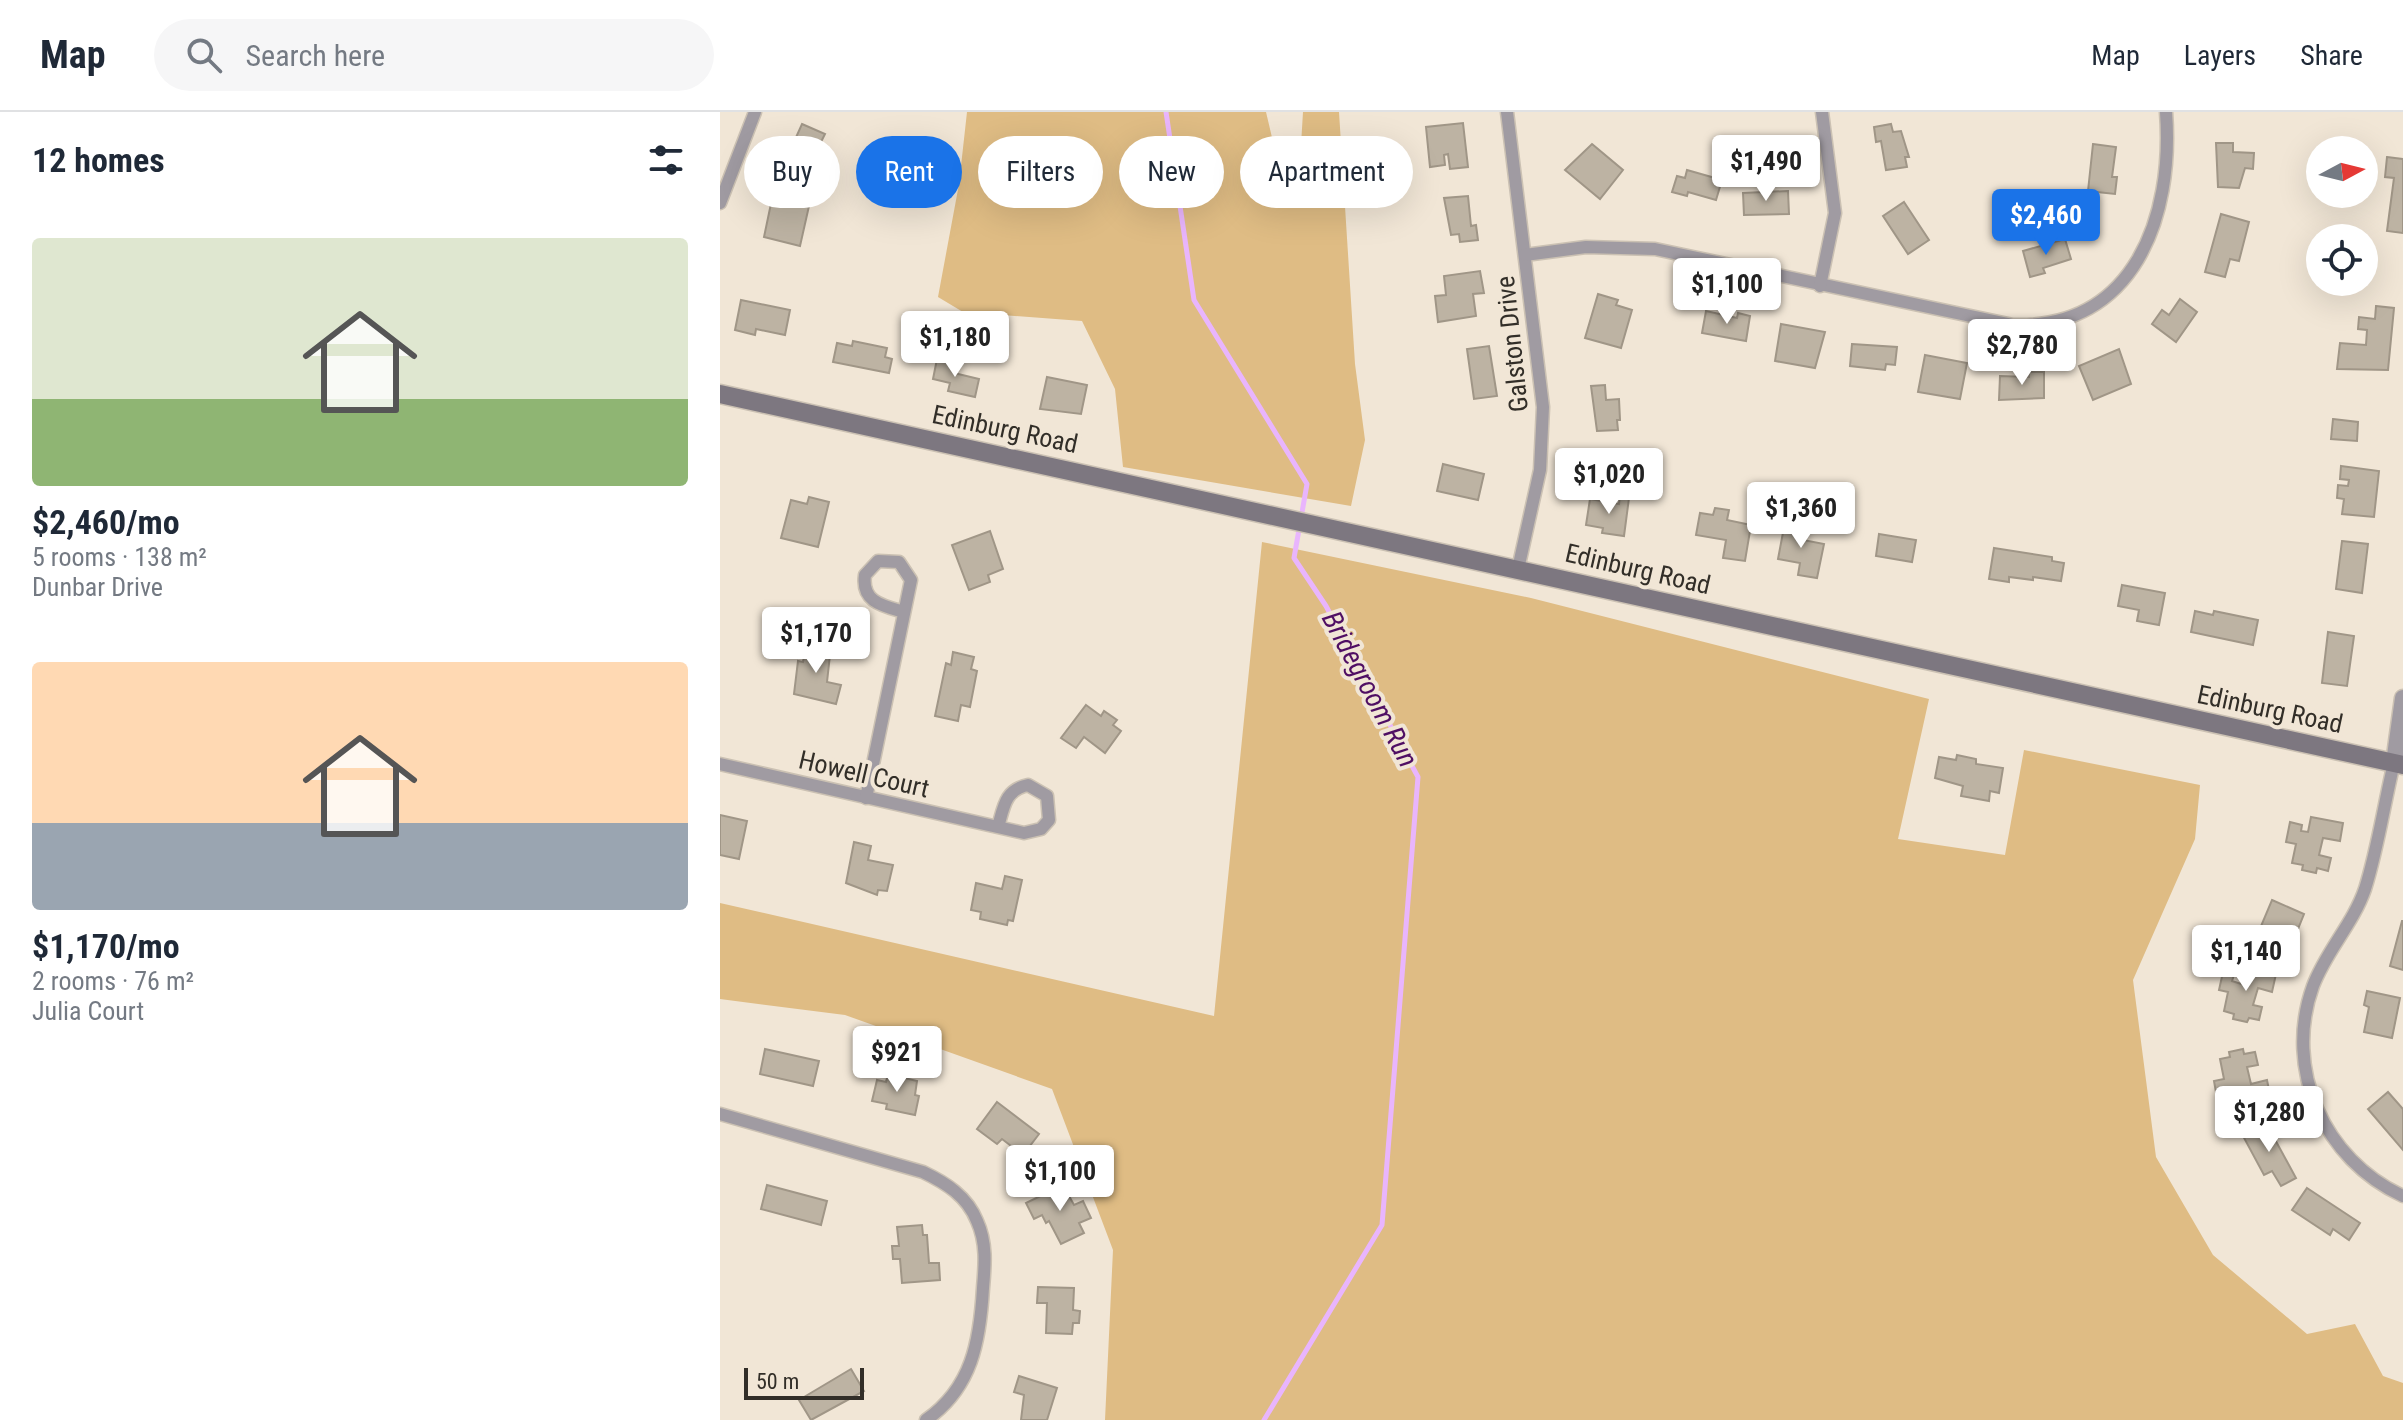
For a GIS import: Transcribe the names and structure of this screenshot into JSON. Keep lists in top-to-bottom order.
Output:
{
  "streets": {
    "main road": ["Edinburg Road"],
    "street": ["Galston Drive", "Howell Court"]
  },
  "crossings": [
    ["Galston Drive", "Edinburg Road"]
  ],
  "water": ["Bridegroom Run"],
  "scale_bar": "50 m",
  "north": "right",
  "page": {
    "header": "Map",
    "search": "Search here",
    "nav": ["Map", "Layers", "Share"],
    "heading": "12 homes",
    "price": [
      "$1,490",
      "$2,460",
      "$1,100",
      "$1,180",
      "$2,780",
      "$1,020",
      "$1,360",
      "$1,170",
      "$1,140",
      "$921",
      "$1,280",
      "$1,100"
    ],
    "chip": [
      "Buy",
      "Rent",
      "Filters",
      "New",
      "Apartment"
    ],
    "list": [
      {
        "name": "$2,460/mo",
        "note": "5 rooms · 138 m² · Dunbar Drive"
      },
      {
        "name": "$1,170/mo",
        "note": "2 rooms · 76 m² · Julia Court"
      }
    ],
    "scale": "50 m"
  }
}
